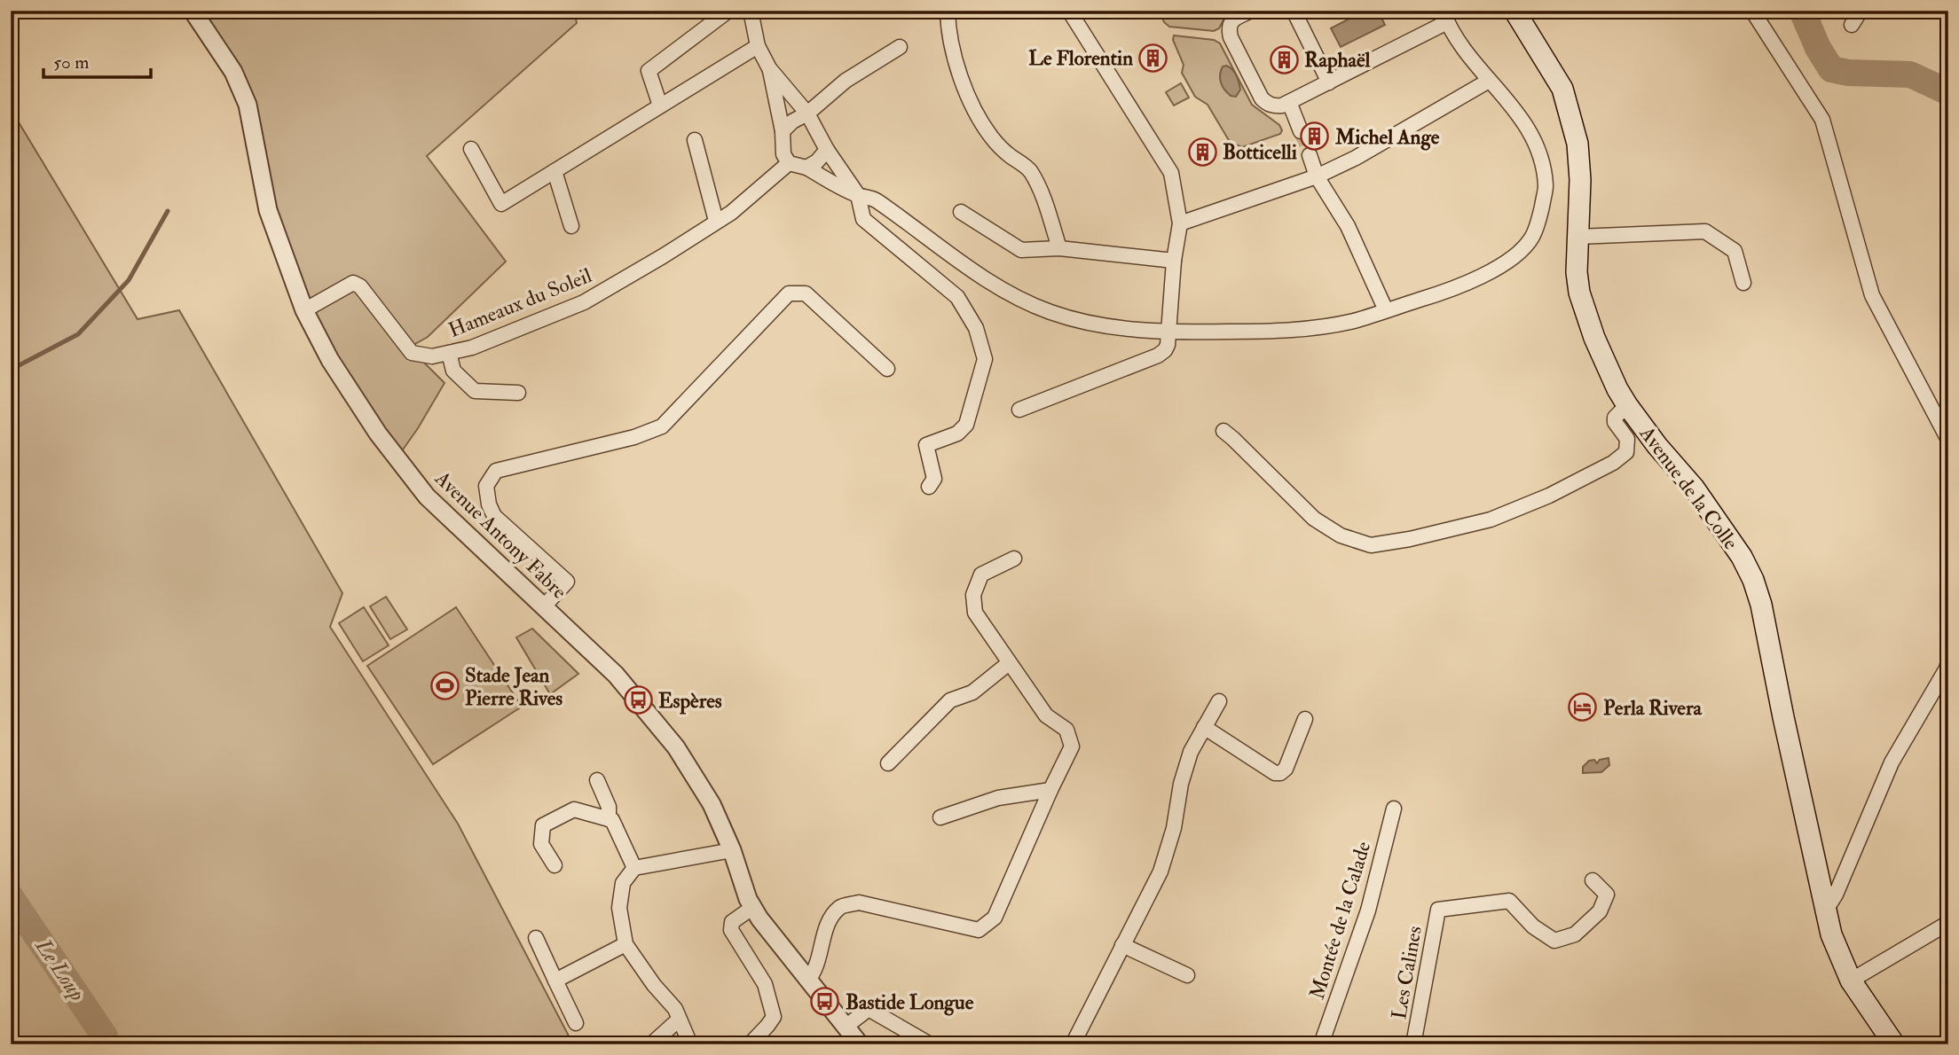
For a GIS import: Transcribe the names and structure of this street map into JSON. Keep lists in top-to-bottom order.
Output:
{
  "streets": {
    "main road": ["Avenue de la Colle"],
    "street": [
      "Hameaux du Soleil",
      "Avenue Antony Fabre",
      "Montée de la Calade",
      "Les Calines"
    ]
  },
  "crossings": [
    ["Hameaux du Soleil", "Avenue Antony Fabre"]
  ],
  "water": ["Le Loup"],
  "places": {
    "building": [
      "Le Florentin",
      "Raphaël",
      "Michel Ange",
      "Botticelli"
    ],
    "sports": ["Stade Jean Pierre Rives"],
    "bus stop": ["Espères", "Bastide Longue"],
    "hotel": ["Perla Rivera"]
  },
  "scale_bar": "50 m"
}
